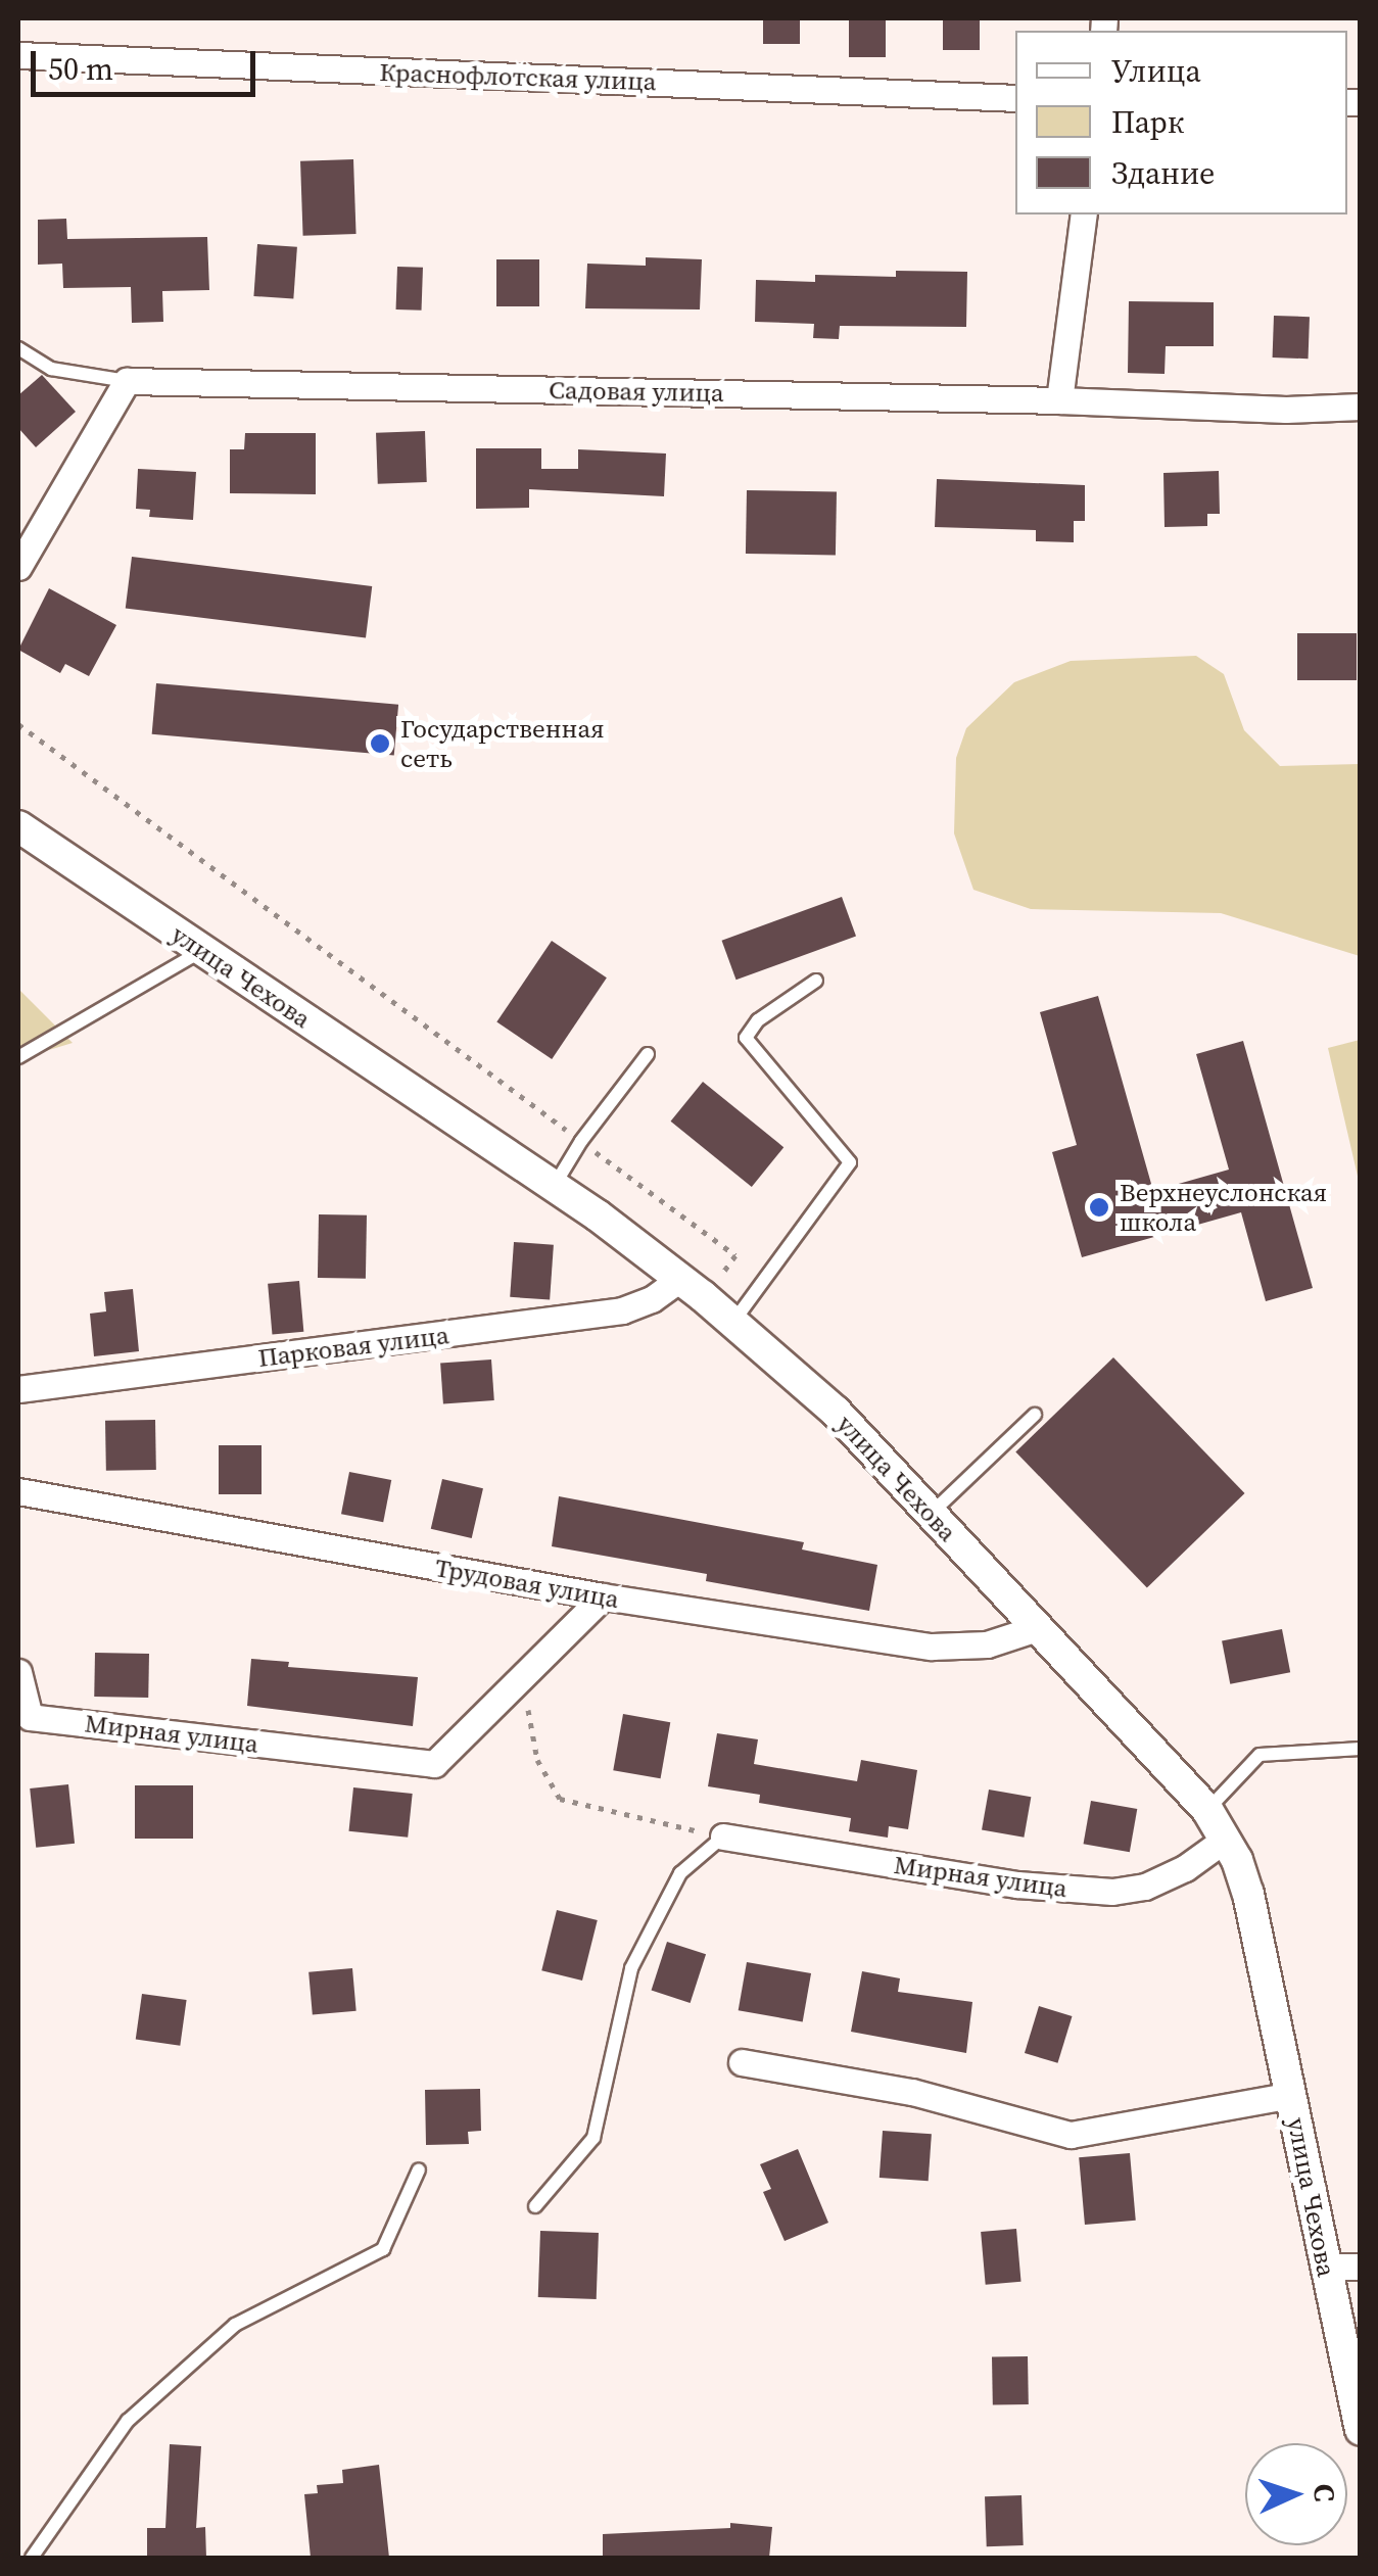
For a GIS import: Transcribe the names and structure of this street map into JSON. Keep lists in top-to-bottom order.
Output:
{
  "streets": {
    "street": [
      "Краснофлотская улица",
      "Садовая улица",
      "улица Чехова",
      "Парковая улица",
      "Трудовая улица",
      "Мирная улица"
    ]
  },
  "crossings": [
    ["улица Чехова", "Парковая улица"],
    ["улица Чехова", "Трудовая улица"],
    ["улица Чехова", "Мирная улица"]
  ],
  "places": ["Государственная сеть", "Верхнеуслонская школа"],
  "legend": ["Улица", "Парк", "Здание"],
  "scale_bar": "50 m",
  "north": "right"
}
